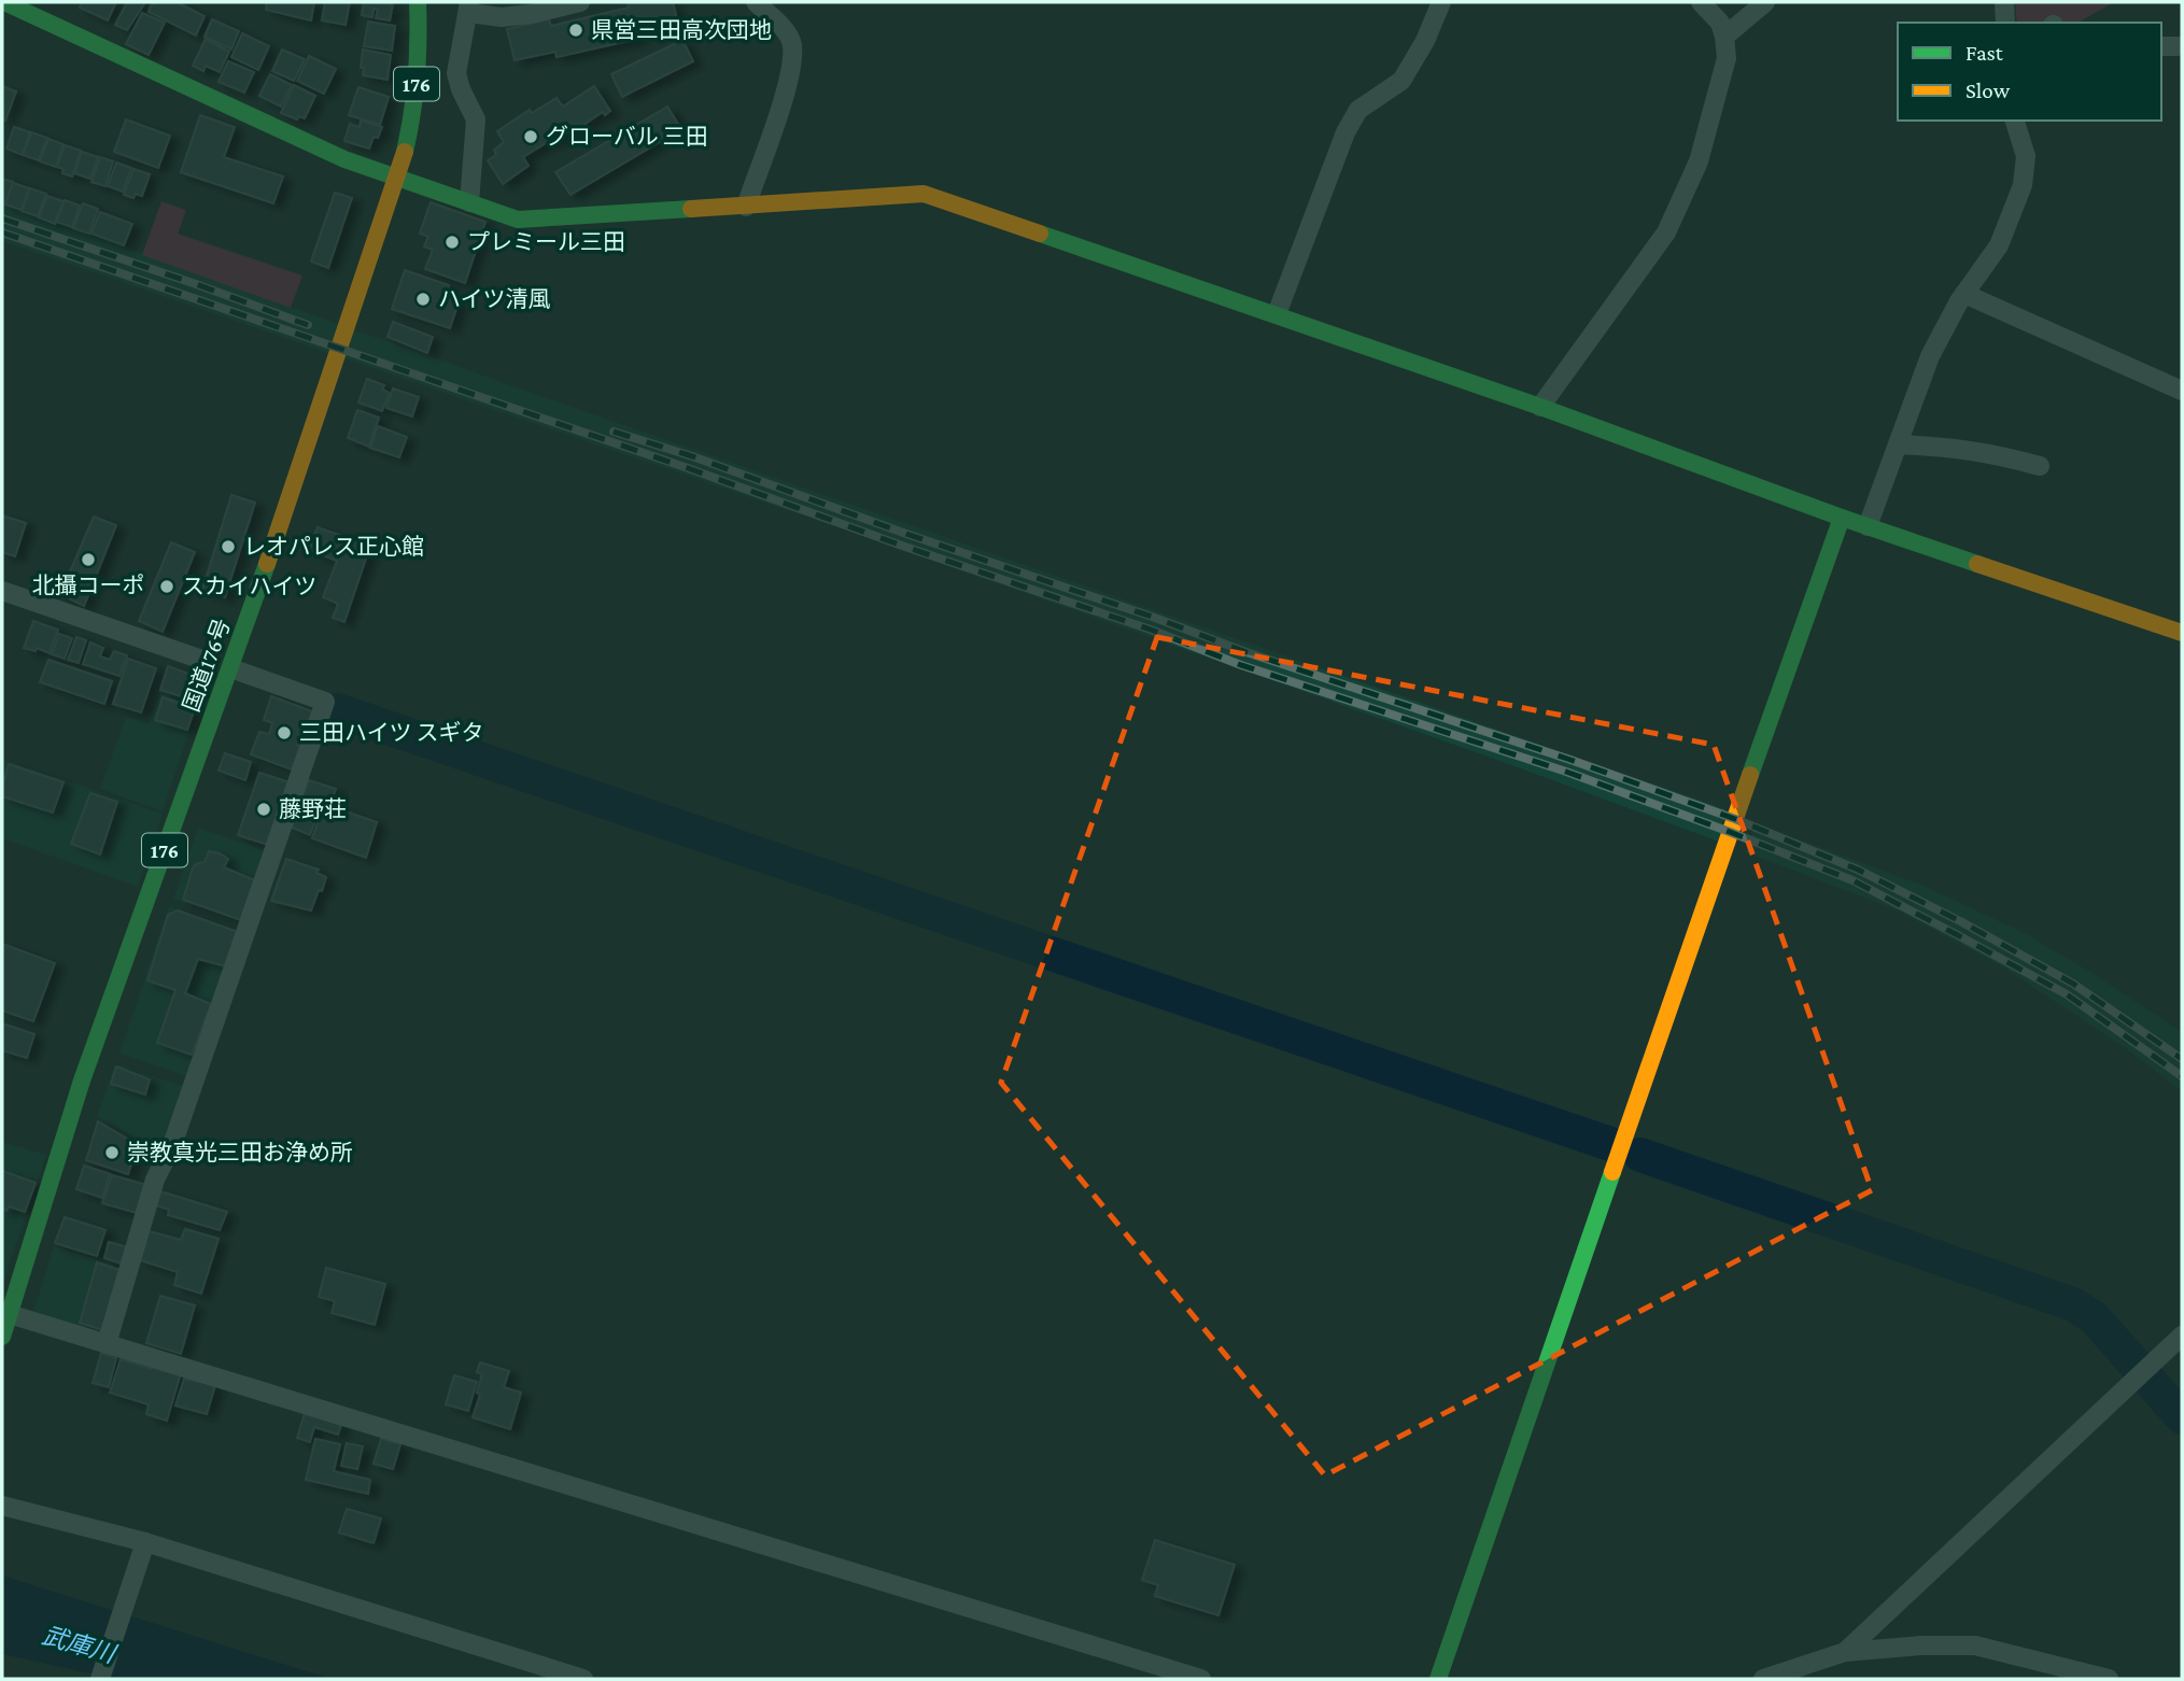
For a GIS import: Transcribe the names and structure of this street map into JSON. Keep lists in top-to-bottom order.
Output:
{
  "streets": {
    "main road": ["176", "国道176号"]
  },
  "water": ["武庫川"],
  "places": [
    "県営三田高次団地",
    "グローバル 三田",
    "プレミール三田",
    "ハイツ清風",
    "レオパレス正心館",
    "北攝コーポ",
    "スカイハイツ",
    "三田ハイツ スギタ",
    "藤野荘",
    "崇教真光三田お浄め所"
  ],
  "legend": ["Fast", "Slow"]
}
